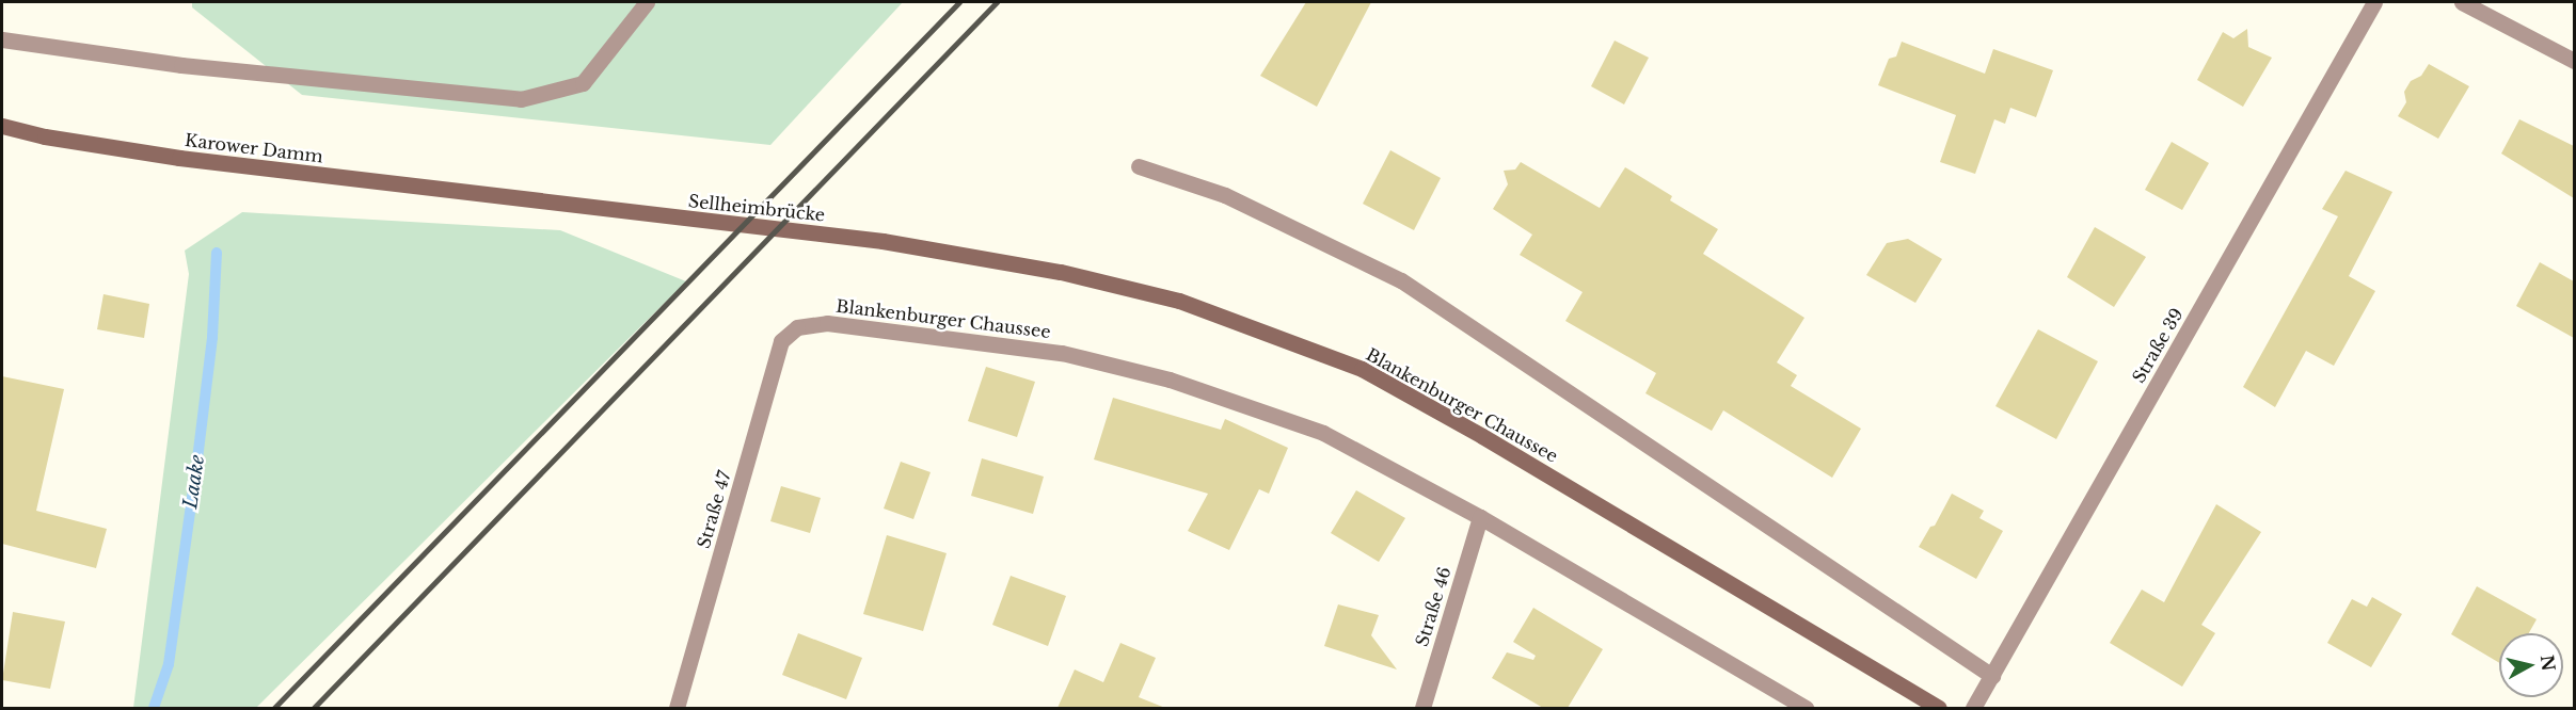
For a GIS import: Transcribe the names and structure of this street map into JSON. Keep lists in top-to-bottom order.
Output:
{
  "streets": {
    "main road": ["Karower Damm", "Sellheimbrücke", "Blankenburger Chaussee"],
    "street": ["Straße 39", "Straße 47", "Straße 46"]
  },
  "crossings": [
    ["Karower Damm", "Sellheimbrücke"],
    ["Sellheimbrücke", "Blankenburger Chaussee"],
    ["Blankenburger Chaussee", "Straße 47"],
    ["Blankenburger Chaussee", "Straße 46"]
  ],
  "water": ["Laake"],
  "north": "right"
}
